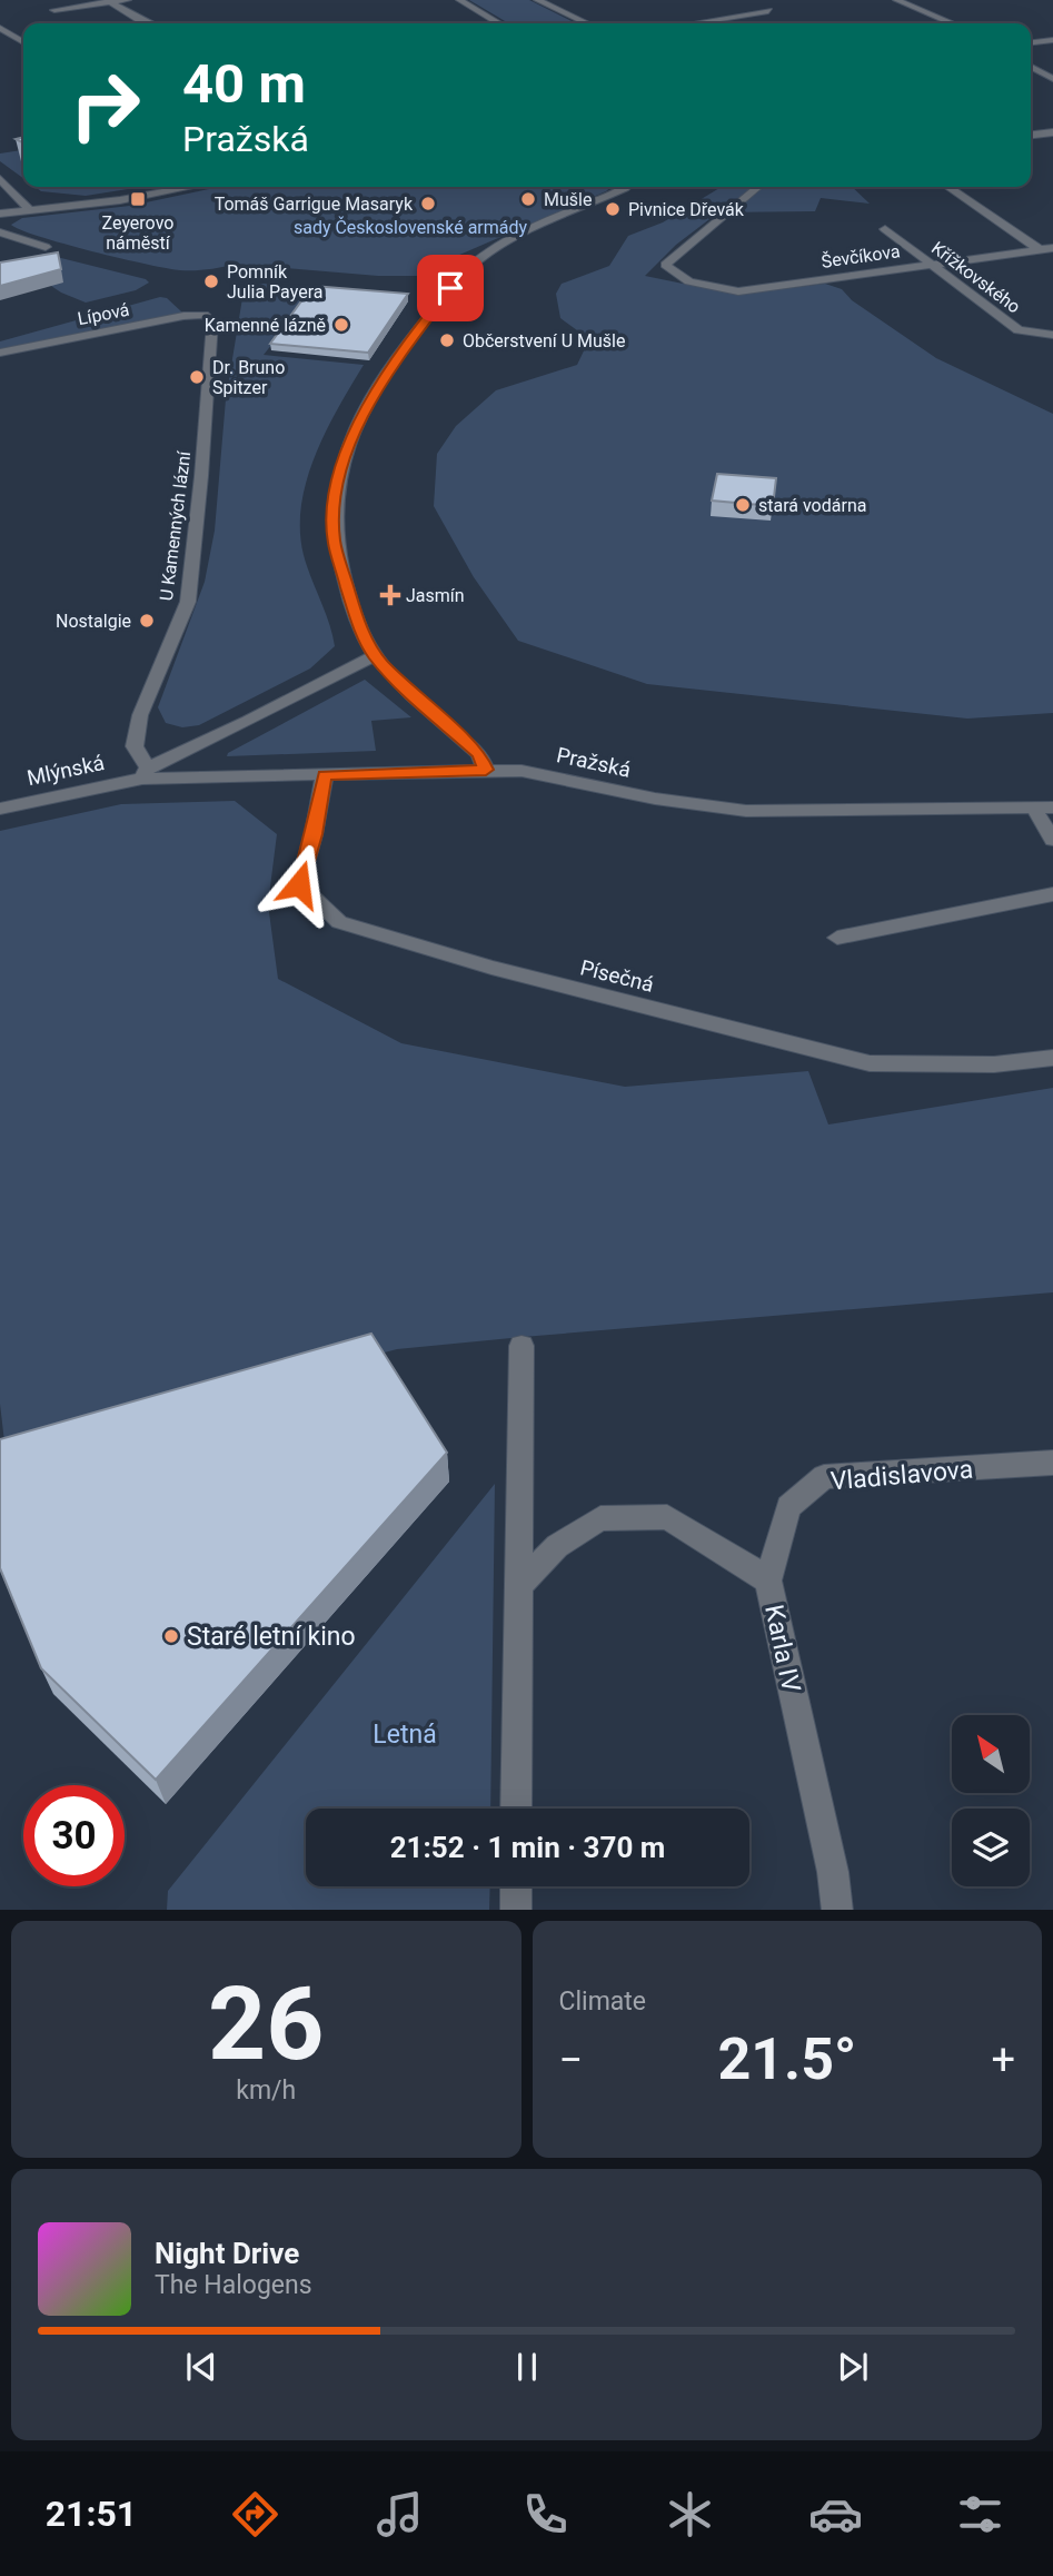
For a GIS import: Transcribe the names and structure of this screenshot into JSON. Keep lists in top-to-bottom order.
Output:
{
  "streets": {
    "street": [
      "Ševčíkova",
      "Křížkovského",
      "Lípová",
      "U Kamenných lázní",
      "Pražská",
      "Mlýnská",
      "Písečná",
      "Vladislavova",
      "Karla IV"
    ]
  },
  "crossings": [
    ["Ševčíkova", "Křížkovského"],
    ["Lípová", "U Kamenných lázní"],
    ["U Kamenných lázní", "Pražská"],
    ["U Kamenných lázní", "Mlýnská"],
    ["Pražská", "Mlýnská"],
    ["Pražská", "Písečná"],
    ["Vladislavova", "Karla IV"]
  ],
  "parks": ["sady Československé armády", "Letná"],
  "places": {
    "transit": ["Zeyerovo náměstí"],
    "other": [
      "Mušle",
      "Tomáš Garrigue Masaryk",
      "Pivnice Dřevák",
      "Pomník Julia Payera",
      "Kamenné lázně",
      "Občerstvení U Mušle",
      "Dr. Bruno Spitzer",
      "stará vodárna",
      "Nostalgie",
      "Staré letní kino"
    ],
    "health": ["Jasmín"]
  },
  "north": "top left",
  "page": {
    "turn": ["40 m", "Pražská"],
    "limit": "30",
    "trip": "21:52 · 1 min · 370 m",
    "tile": [
      ["26", "km/h"],
      "Climate"
    ],
    "heat": ["−", "21.5°", "+"],
    "song": ["Night Drive", "The Halogens"],
    "tabs": "21:51"
  }
}
